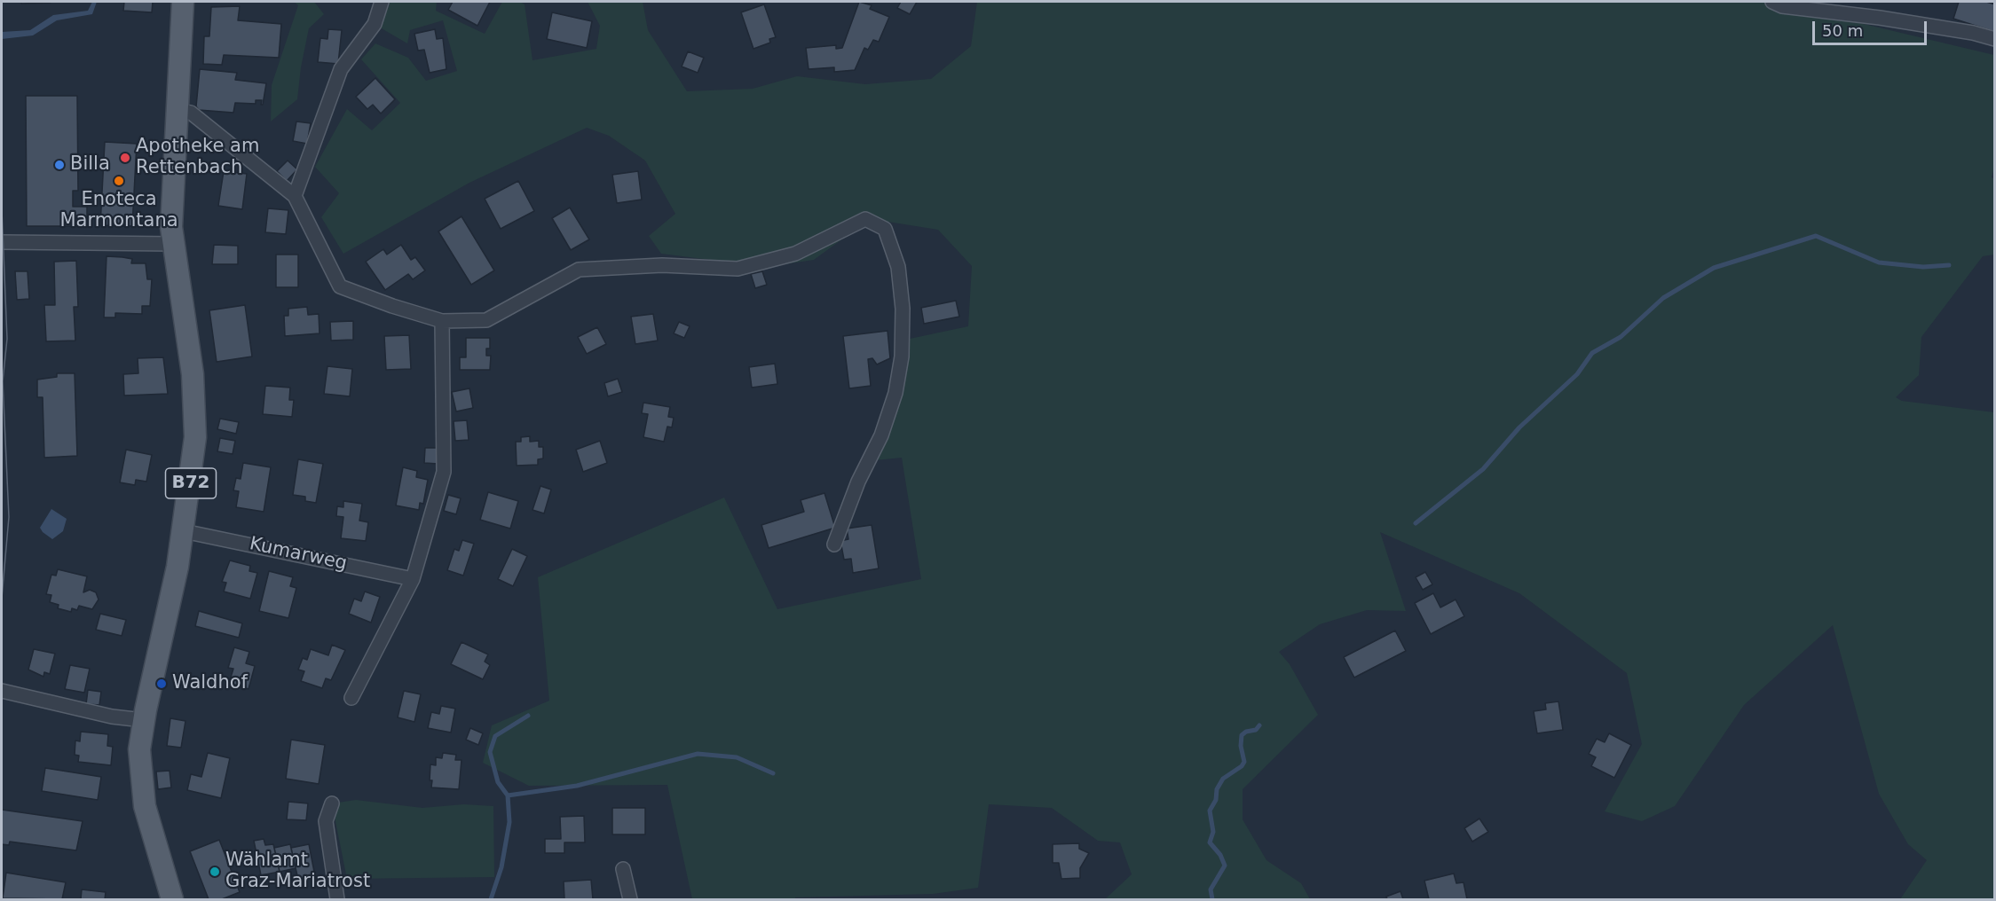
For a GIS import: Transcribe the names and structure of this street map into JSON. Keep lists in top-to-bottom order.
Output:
{
  "streets": {
    "main road": ["B72"],
    "street": ["Kumarweg"]
  },
  "crossings": [
    ["B72", "Kumarweg"]
  ],
  "places": [
    "Apotheke am Rettenbach",
    "Billa",
    "Enoteca Marmontana",
    "Waldhof",
    "Wählamt Graz-Mariatrost"
  ],
  "scale_bar": "50 m"
}
